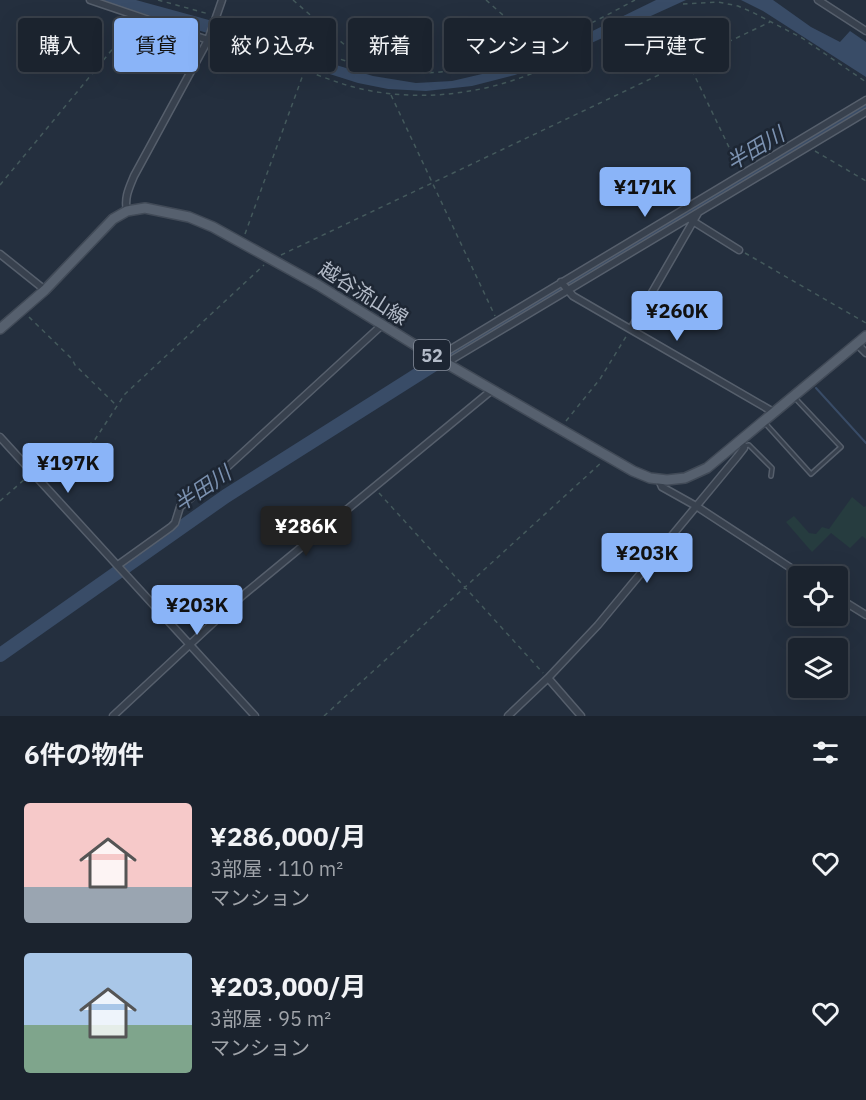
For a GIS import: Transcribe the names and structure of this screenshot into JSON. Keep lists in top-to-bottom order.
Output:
{
  "streets": {
    "main road": ["越谷流山線", "52"]
  },
  "water": ["半田川"],
  "page": {
    "chip": [
      "購入",
      "賃貸",
      "絞り込み",
      "新着",
      "マンション",
      "一戸建て"
    ],
    "price": [
      "¥171K",
      "¥260K",
      "¥197K",
      "¥286K",
      "¥203K",
      "¥203K"
    ],
    "heading": "6件の物件",
    "list": [
      {
        "name": "¥286,000/月",
        "note": "3部屋 · 110 m² · マンション"
      },
      {
        "name": "¥203,000/月",
        "note": "3部屋 · 95 m² · マンション"
      }
    ]
  }
}
